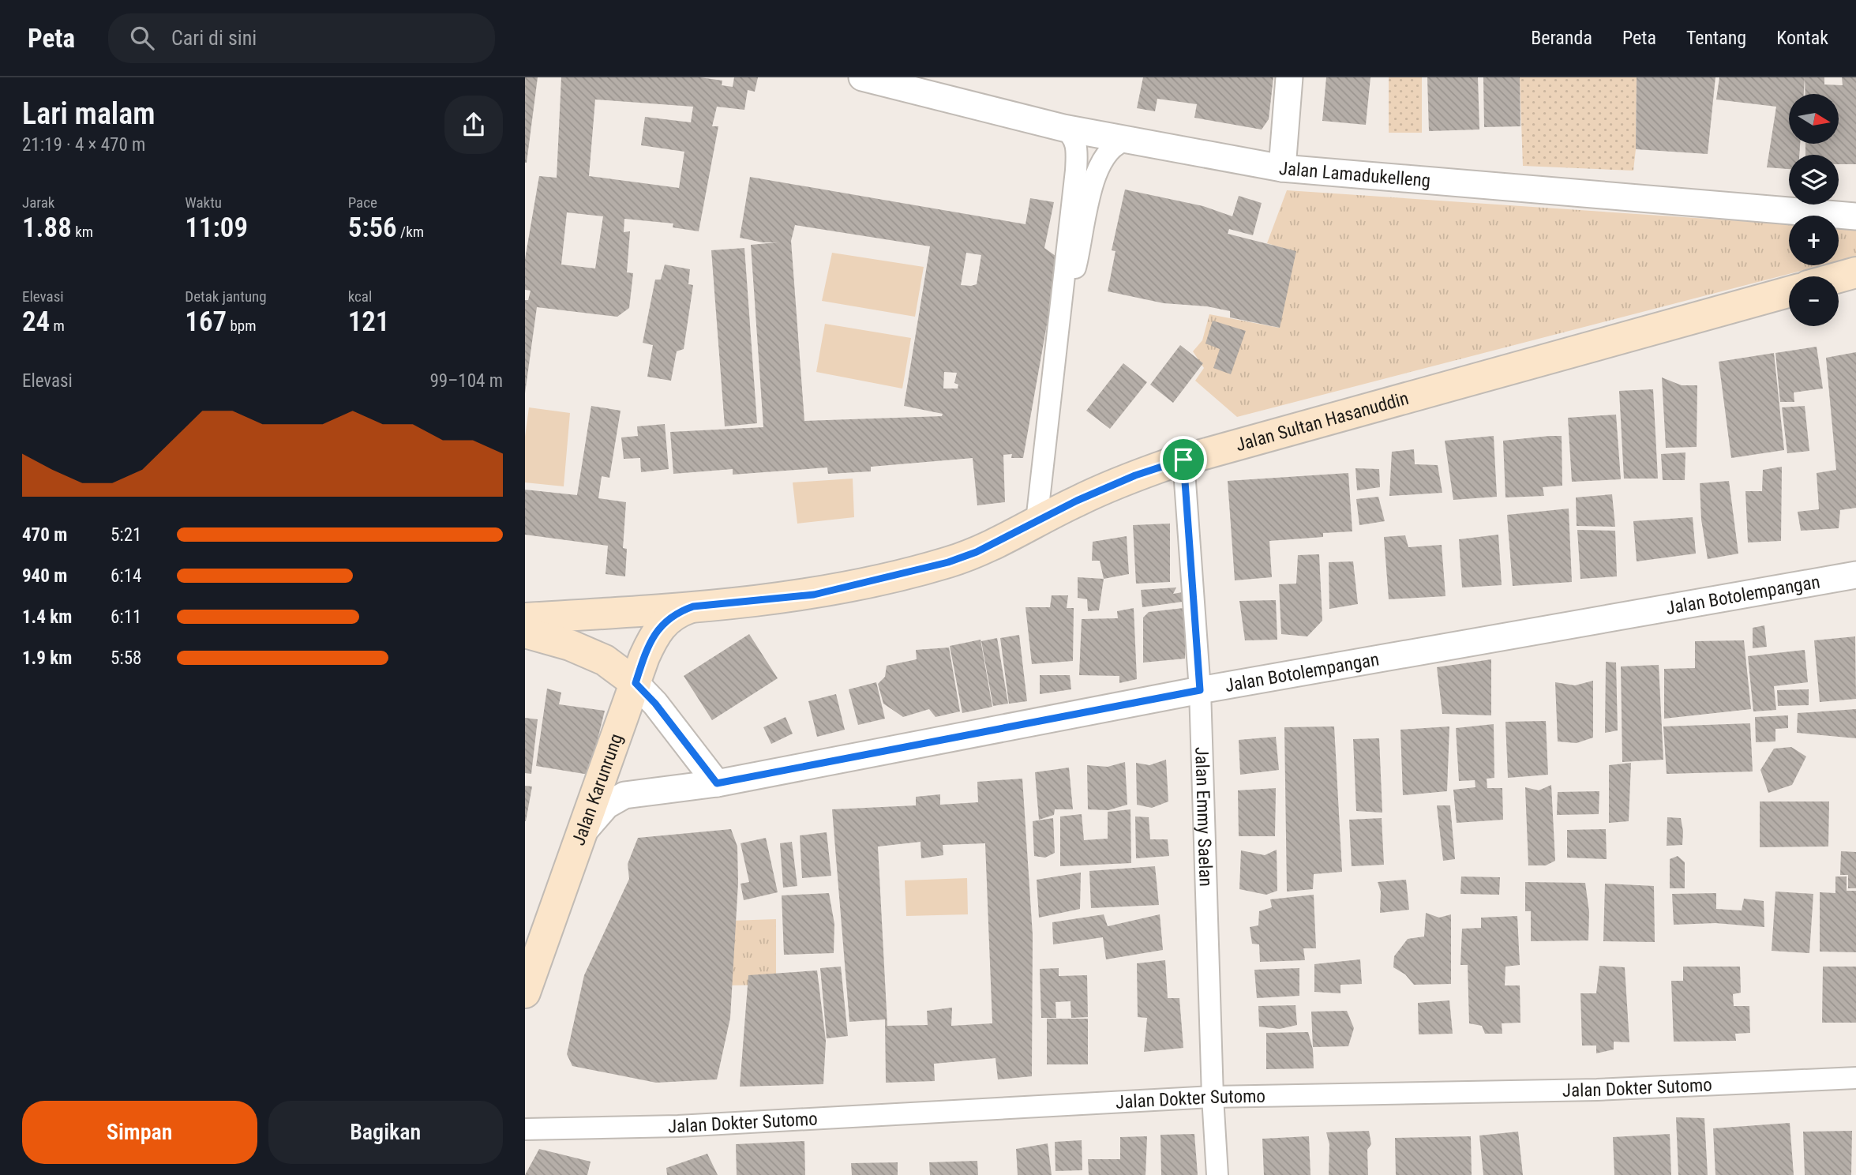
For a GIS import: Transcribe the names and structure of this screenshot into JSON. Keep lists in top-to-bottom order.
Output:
{
  "streets": {
    "main road": ["Jalan Sultan Hasanuddin", "Jalan Karunrung"],
    "street": [
      "Jalan Lamadukelleng",
      "Jalan Botolempangan",
      "Jalan Emmy Saelan",
      "Jalan Dokter Sutomo"
    ]
  },
  "crossings": [
    ["Jalan Sultan Hasanuddin", "Jalan Karunrung"],
    ["Jalan Sultan Hasanuddin", "Jalan Emmy Saelan"],
    ["Jalan Botolempangan", "Jalan Karunrung"],
    ["Jalan Botolempangan", "Jalan Emmy Saelan"],
    ["Jalan Emmy Saelan", "Jalan Dokter Sutomo"]
  ],
  "north": "right",
  "page": {
    "header": "Peta",
    "search": "Cari di sini",
    "nav": [
      "Beranda",
      "Peta",
      "Tentang",
      "Kontak"
    ],
    "heading": ["Lari malam", "21:19 · 4 × 470 m"],
    "map_buttons": ["+", "−"],
    "stats": [
      ["Jarak", "1.88 km"],
      ["Waktu", "11:09"],
      ["Pace", "5:56 /km"],
      ["Elevasi", "24 m"],
      ["Detak jantung", "167 bpm"],
      ["kcal", "121"]
    ],
    "chart": ["Elevasi", "99–104 m"],
    "list": [
      {
        "name": "470 m",
        "note": "5:21"
      },
      {
        "name": "940 m",
        "note": "6:14"
      },
      {
        "name": "1.4 km",
        "note": "6:11"
      },
      {
        "name": "1.9 km",
        "note": "5:58"
      }
    ],
    "buttons": ["Simpan", "Bagikan"]
  }
}
